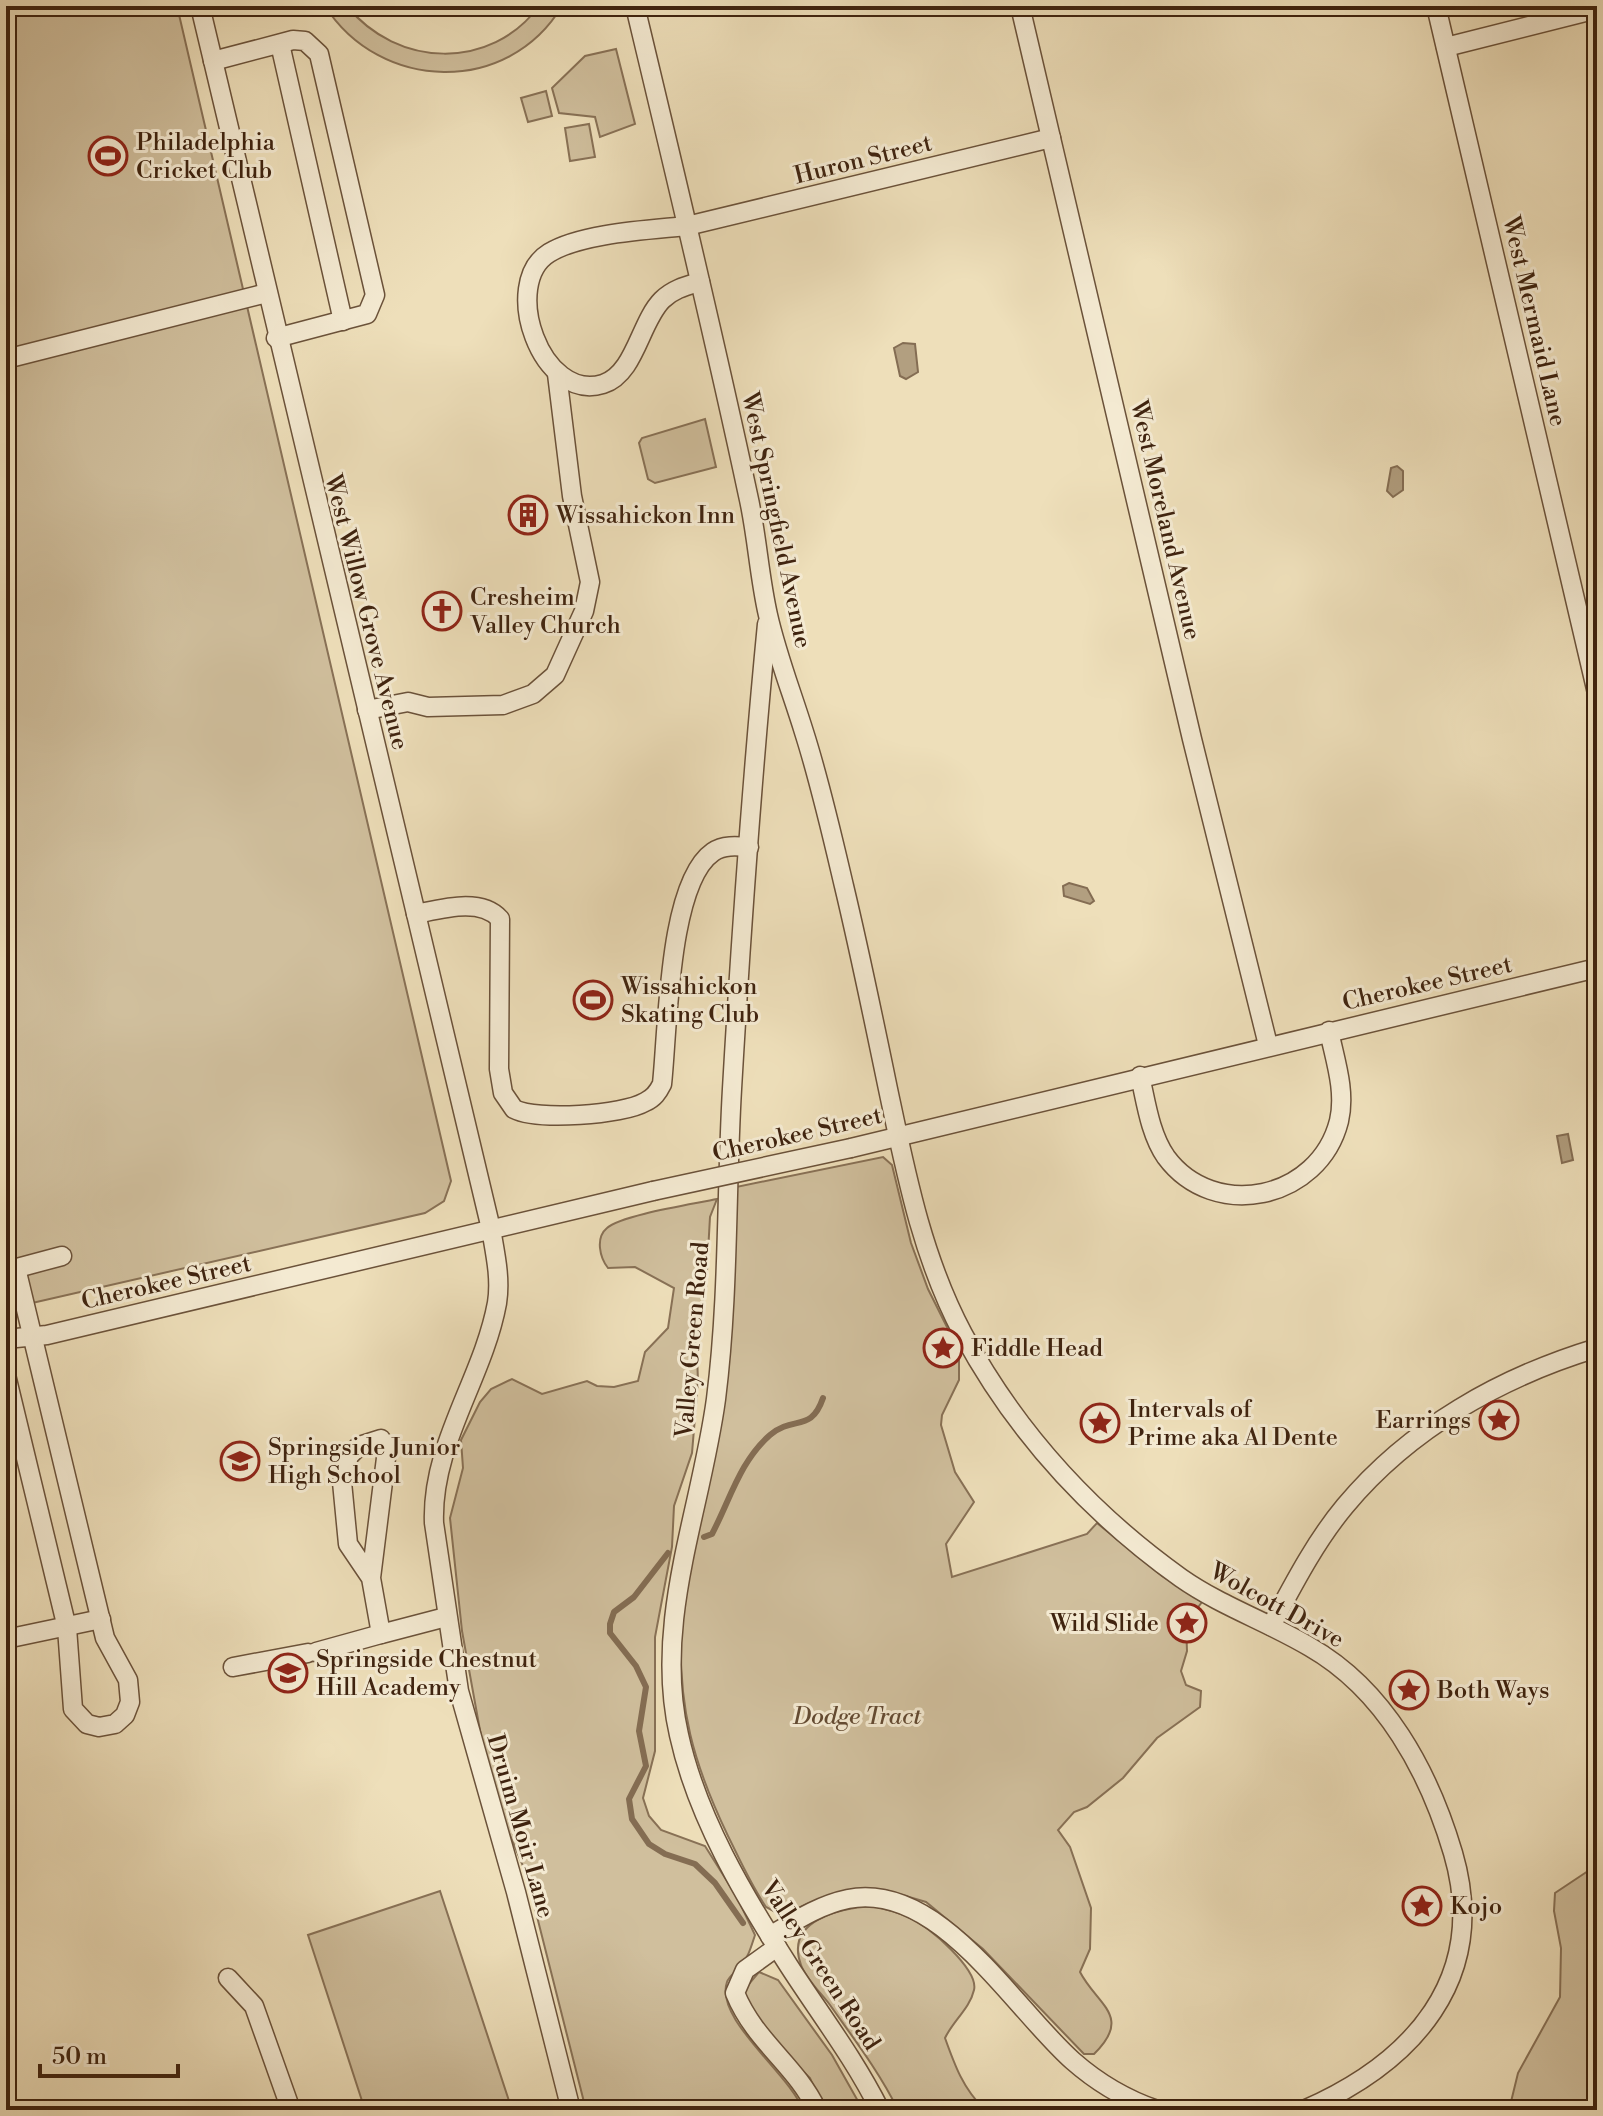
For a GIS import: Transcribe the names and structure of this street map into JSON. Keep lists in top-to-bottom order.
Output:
{
  "streets": {
    "street": [
      "Huron Street",
      "West Mermaid Lane",
      "West Springfield Avenue",
      "West Moreland Avenue",
      "West Willow Grove Avenue",
      "Cherokee Street",
      "Valley Green Road",
      "Wolcott Drive",
      "Druim Moir Lane"
    ]
  },
  "crossings": [
    ["Huron Street", "West Springfield Avenue"],
    ["Huron Street", "West Moreland Avenue"],
    ["West Springfield Avenue", "Cherokee Street"],
    ["West Springfield Avenue", "Valley Green Road"],
    ["West Springfield Avenue", "Wolcott Drive"],
    ["West Moreland Avenue", "Cherokee Street"],
    ["West Willow Grove Avenue", "Cherokee Street"],
    ["West Willow Grove Avenue", "Druim Moir Lane"],
    ["Cherokee Street", "Wolcott Drive"],
    ["Cherokee Street", "Druim Moir Lane"]
  ],
  "parks": ["Dodge Tract"],
  "places": {
    "sports": ["Philadelphia Cricket Club", "Wissahickon Skating Club"],
    "building": ["Wissahickon Inn"],
    "church": ["Cresheim Valley Church"],
    "place": [
      "Fiddle Head",
      "Earrings",
      "Intervals of Prime aka Al Dente",
      "Wild Slide",
      "Both Ways",
      "Kojo"
    ],
    "school or university": ["Springside Junior High School", "Springside Chestnut Hill Academy"]
  },
  "scale_bar": "50 m"
}
